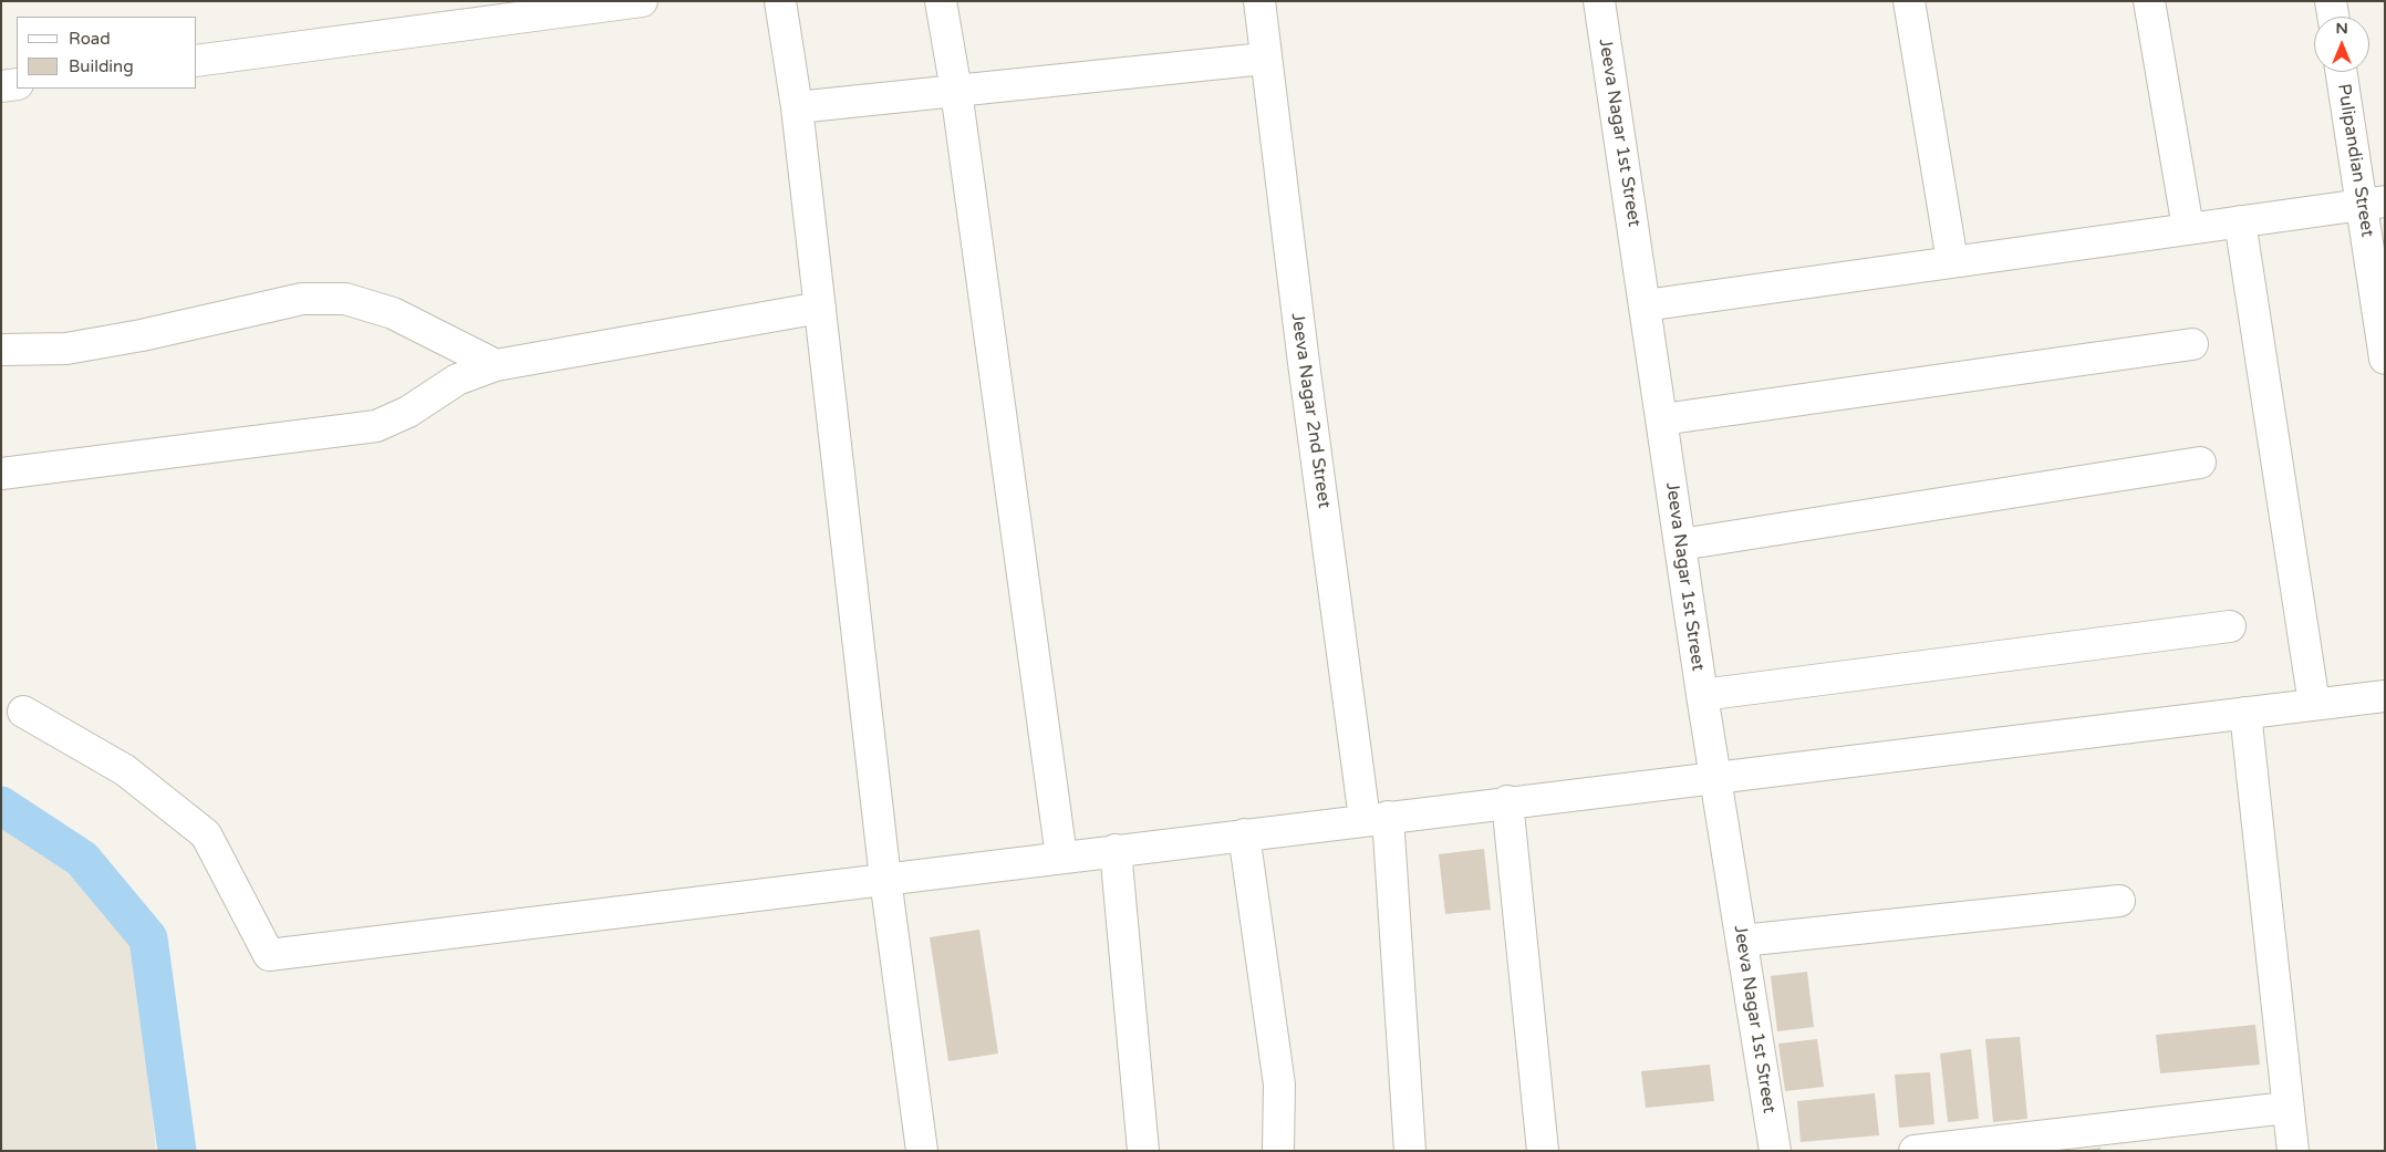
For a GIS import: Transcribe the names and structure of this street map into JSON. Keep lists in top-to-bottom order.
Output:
{
  "streets": {
    "street": ["Jeeva Nagar 1st Street", "Pulipandian Street", "Jeeva Nagar 2nd Street"]
  },
  "legend": ["Road", "Building"],
  "north": "top"
}
